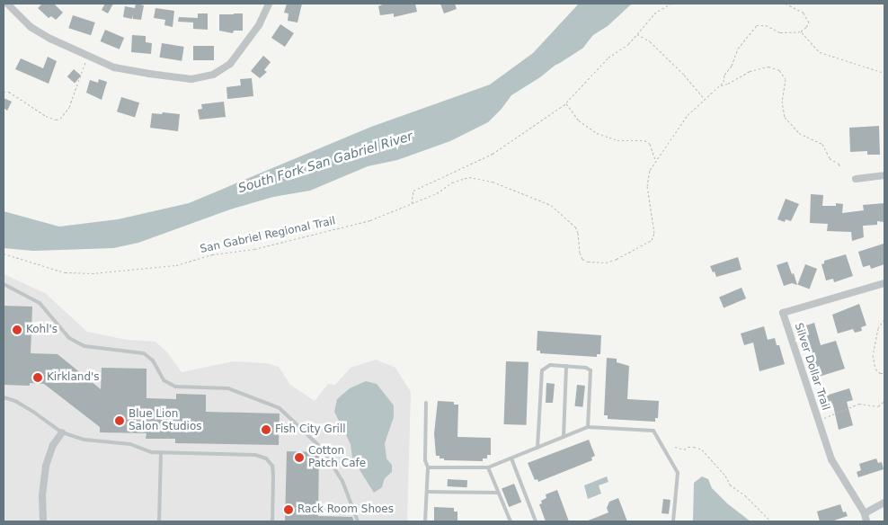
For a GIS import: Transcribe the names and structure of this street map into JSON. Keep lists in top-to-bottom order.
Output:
{
  "streets": {
    "street": ["Silver Dollar Trail"],
    "path": ["San Gabriel Regional Trail"]
  },
  "water": ["South Fork San Gabriel River"],
  "places": [
    "Kohl's",
    "Kirkland's",
    "Blue Lion Salon Studios",
    "Fish City Grill",
    "Cotton Patch Cafe",
    "Rack Room Shoes"
  ]
}
